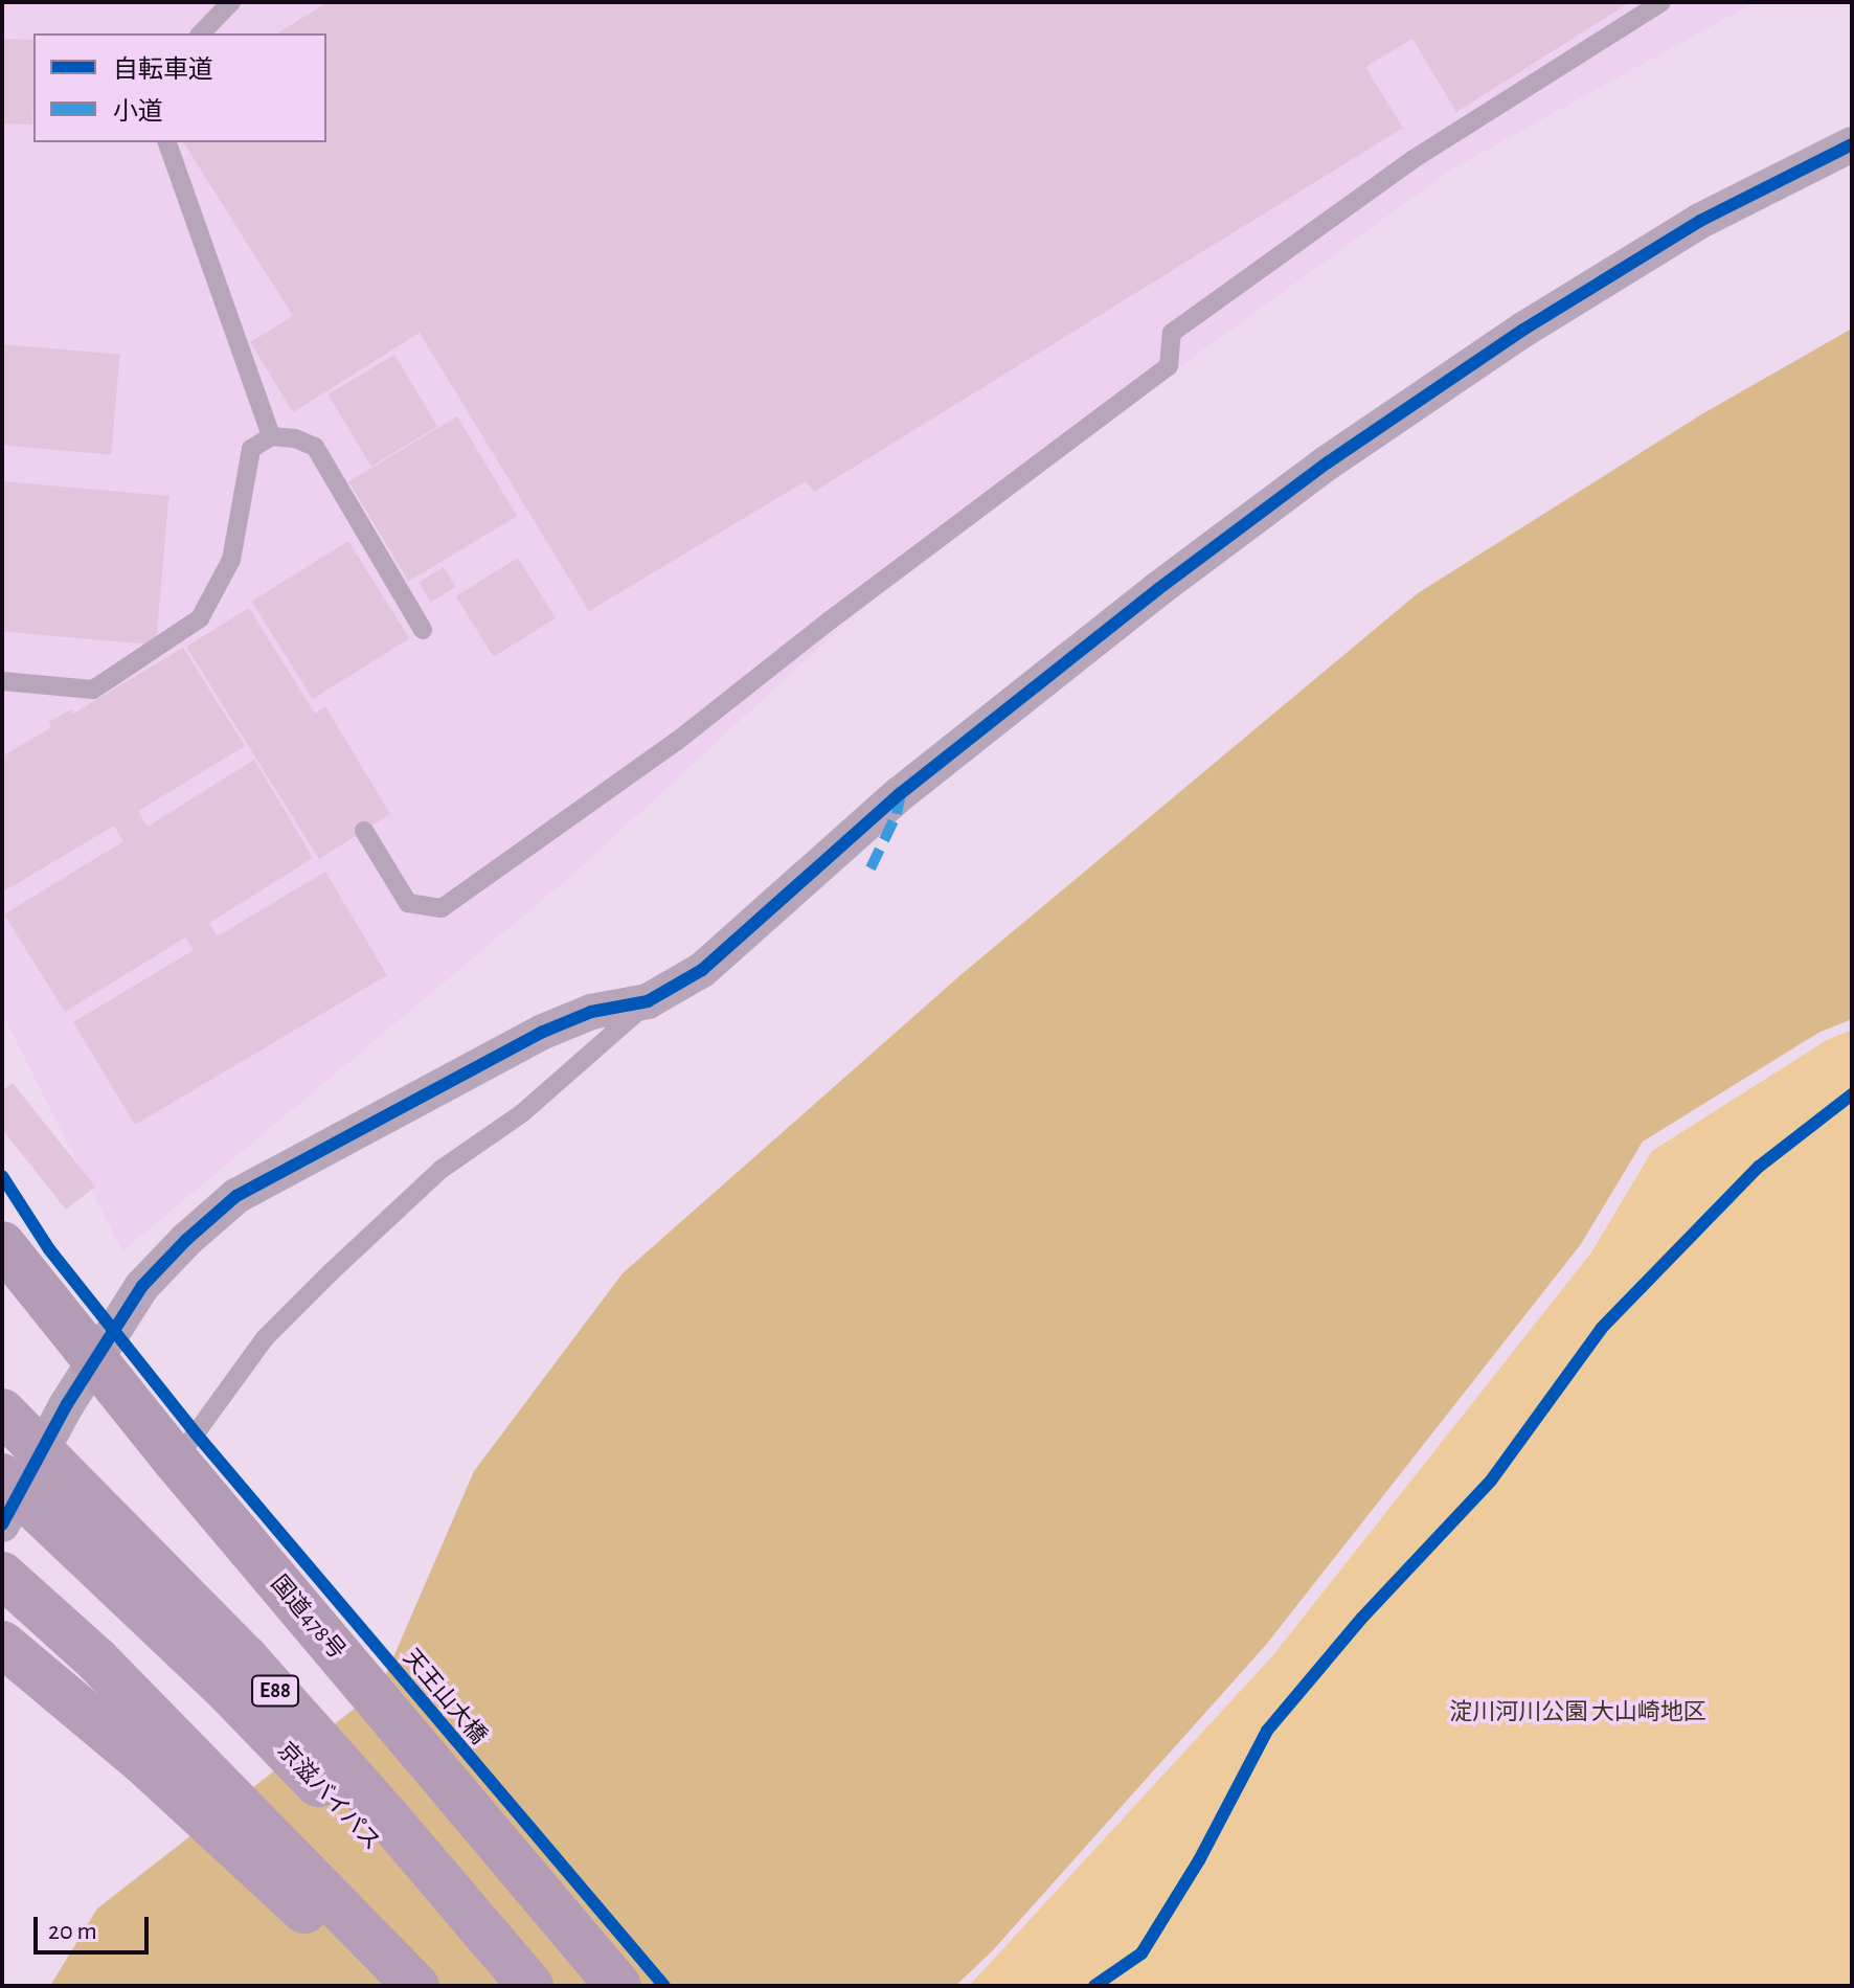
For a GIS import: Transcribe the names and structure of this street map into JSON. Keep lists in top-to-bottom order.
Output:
{
  "streets": {
    "highway": ["国道478号", "E88", "京滋バイパス"],
    "cycle path": ["天王山大橋"]
  },
  "parks": ["淀川河川公園 大山崎地区"],
  "legend": ["自転車道", "小道"],
  "scale_bar": "20 m"
}
